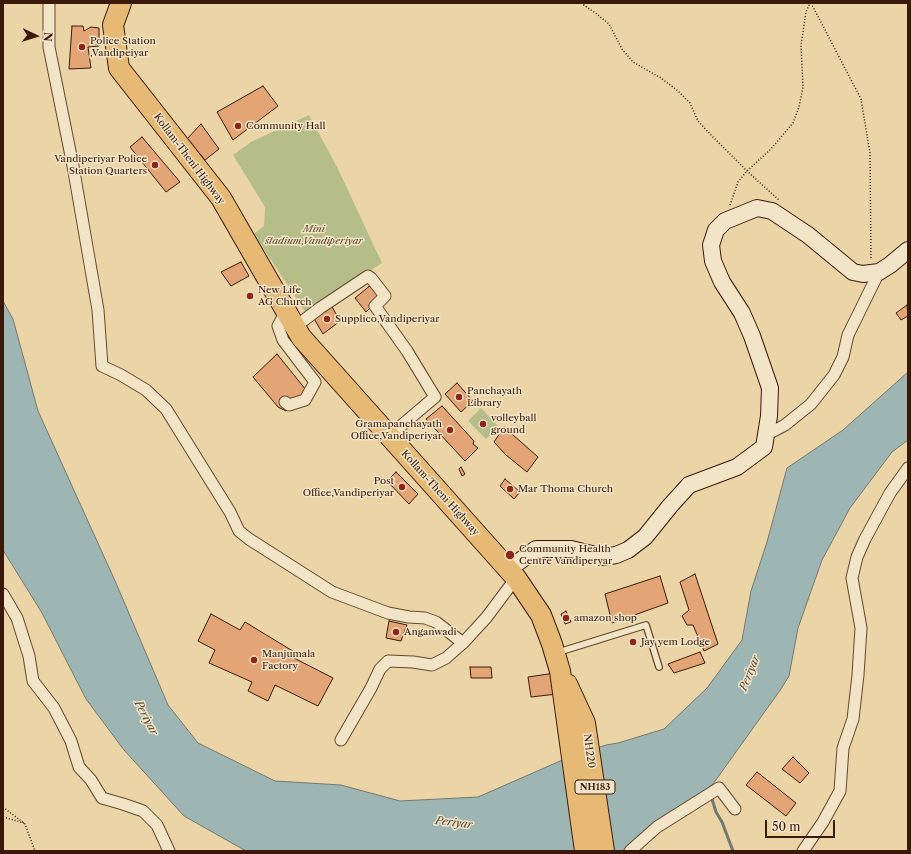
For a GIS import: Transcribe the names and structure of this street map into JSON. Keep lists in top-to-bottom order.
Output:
{
  "streets": {
    "highway": ["Kollam-Theni Highway", "NH220", "NH183"]
  },
  "crossings": [
    ["Kollam-Theni Highway", "NH183"],
    ["NH220", "NH183"]
  ],
  "water": ["Periyar"],
  "parks": ["Mini stadium,Vandiperiyar"],
  "places": [
    "Police Station ,Vandipeiyar",
    "Community Hall",
    "Vandiperiyar Police Station Quarters",
    "New Life AG Church",
    "Supplico,Vandiperiyar",
    "Panchayath Library",
    "volleyball ground",
    "Gramapanchayath Office,Vandiperiyar",
    "Post Office,Vandiperiyar",
    "Mar Thoma Church",
    "Community Health Centre Vandiperyar",
    "amazon shop",
    "Anganwadi",
    "Jay yem Lodge",
    "Manjumala Factory"
  ],
  "scale_bar": "50 m",
  "north": "right"
}
